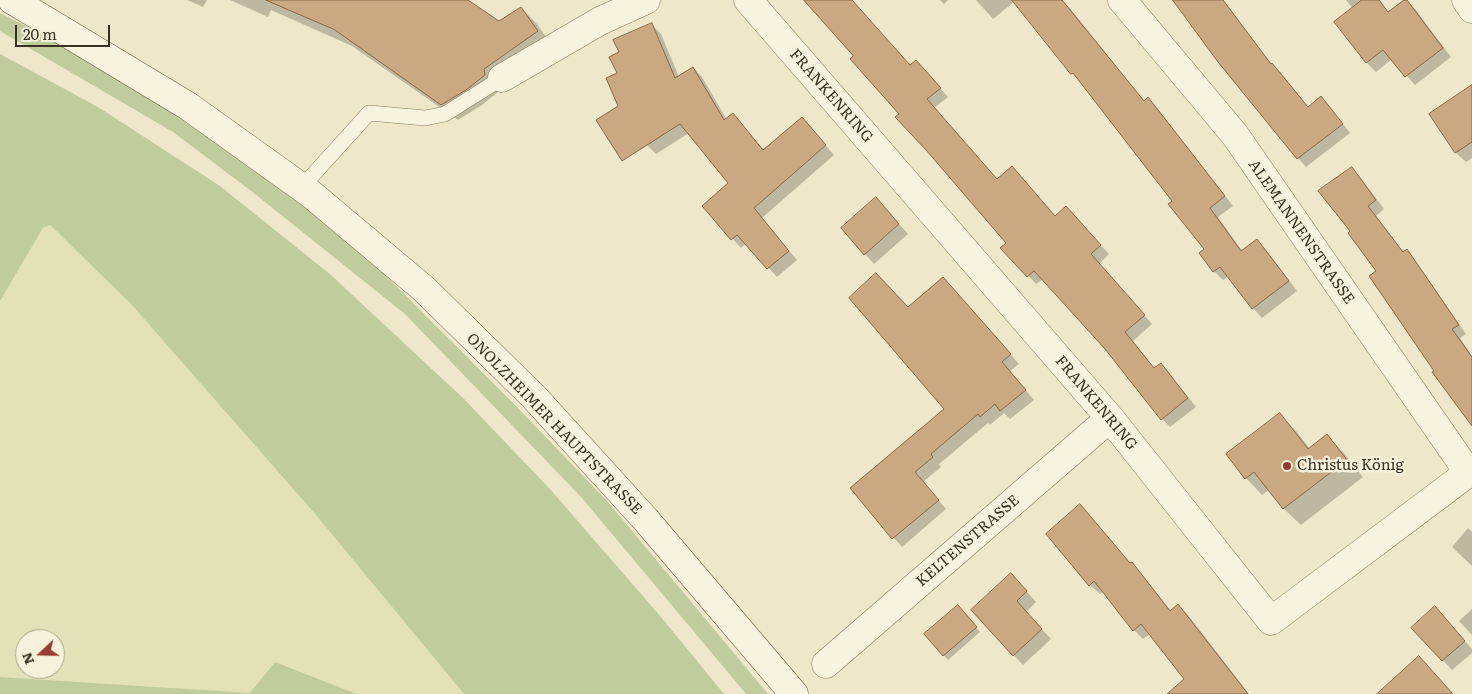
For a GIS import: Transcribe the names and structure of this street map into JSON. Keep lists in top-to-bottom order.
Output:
{
  "streets": {
    "street": [
      "FRANKENRING",
      "ALEMANNENSTRASSE",
      "ONOLZHEIMER HAUPTSTRASSE",
      "KELTENSTRASSE"
    ]
  },
  "crossings": [
    ["FRANKENRING", "ALEMANNENSTRASSE"],
    ["FRANKENRING", "KELTENSTRASSE"]
  ],
  "places": ["Christus König"],
  "scale_bar": "20 m",
  "north": "left"
}
